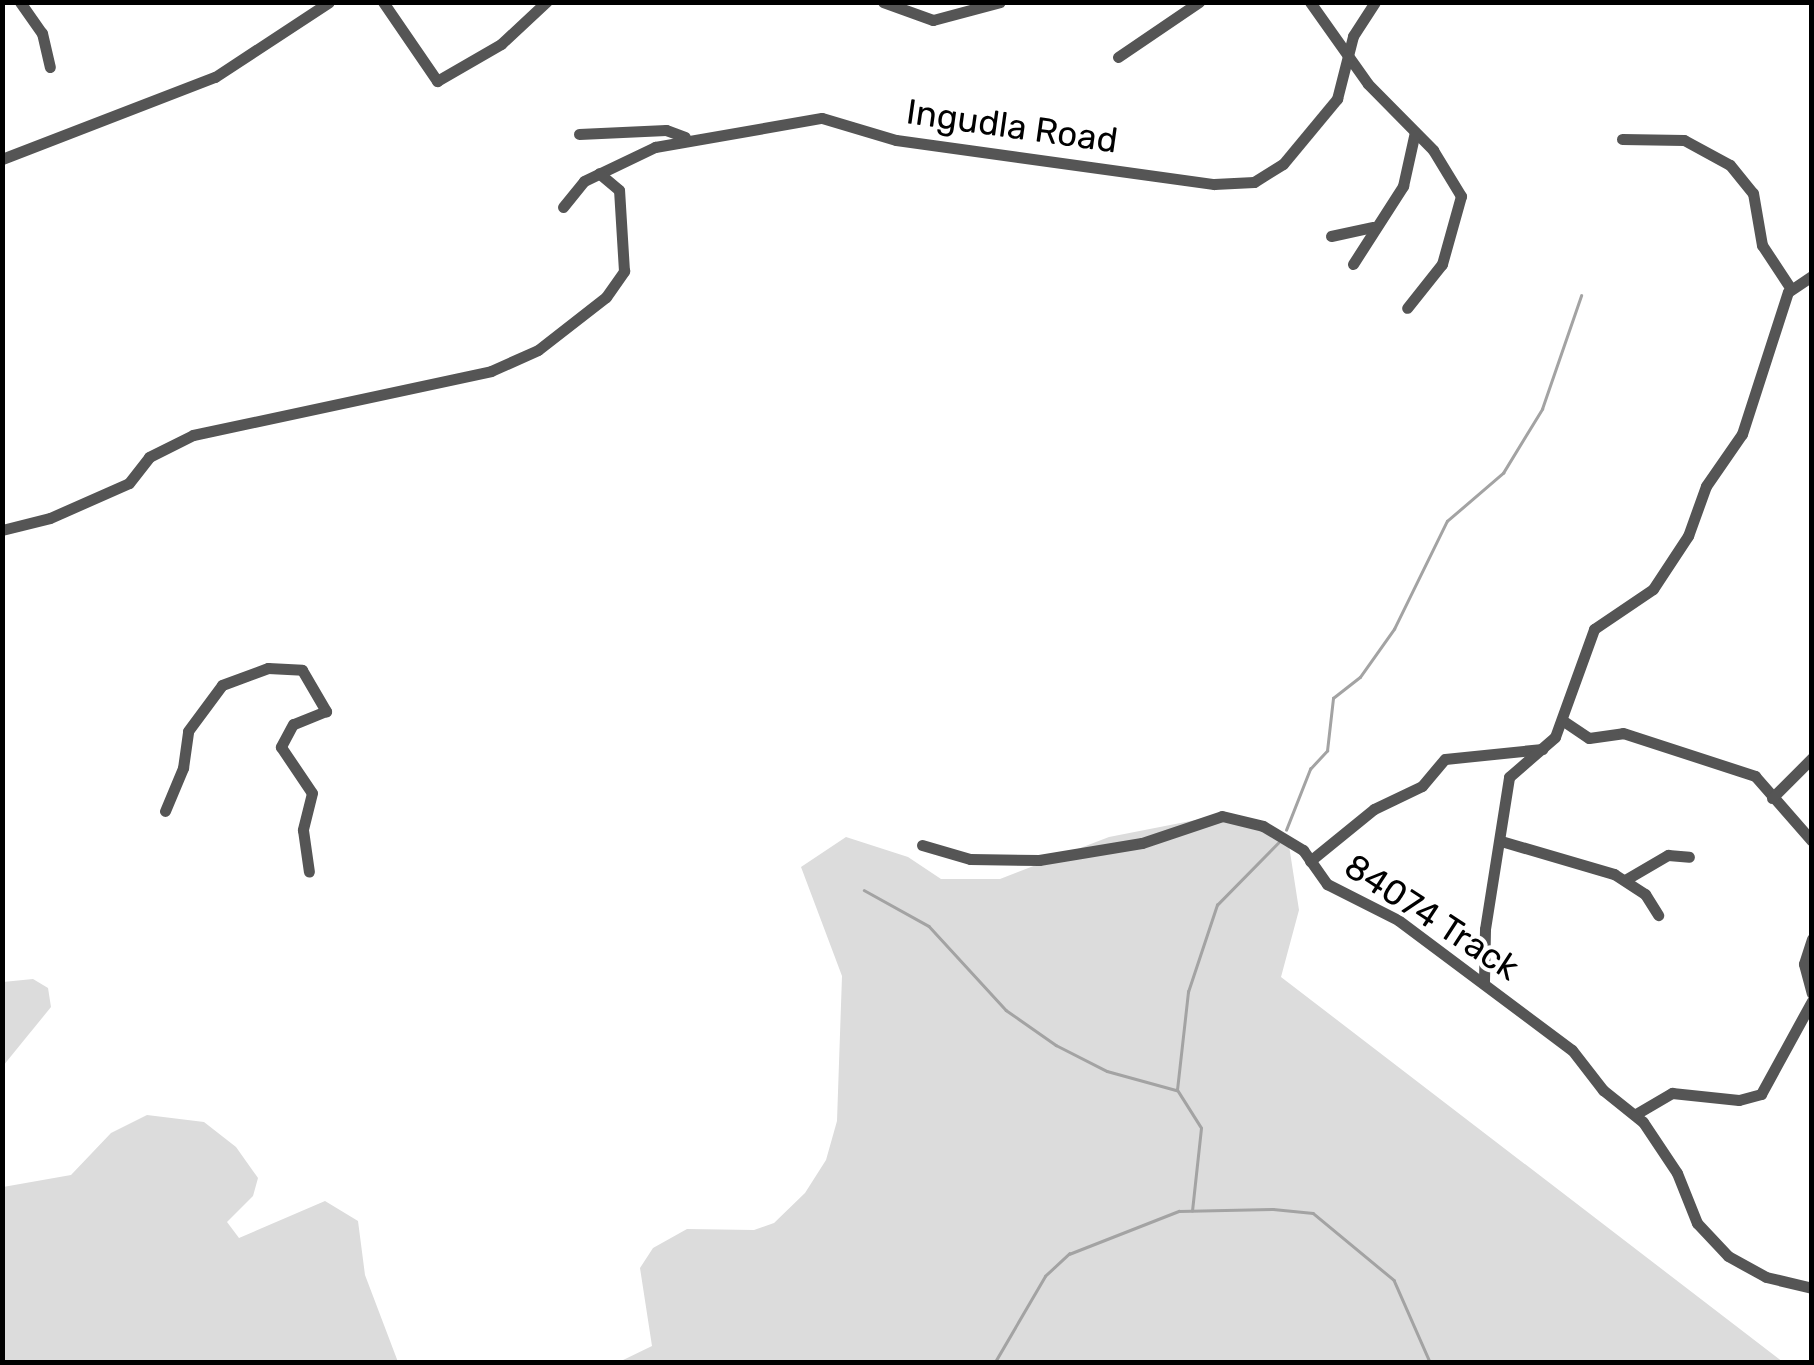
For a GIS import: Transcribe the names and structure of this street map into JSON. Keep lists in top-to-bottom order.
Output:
{
  "streets": {
    "street": ["Ingudla Road", "84074 Track"]
  }
}
